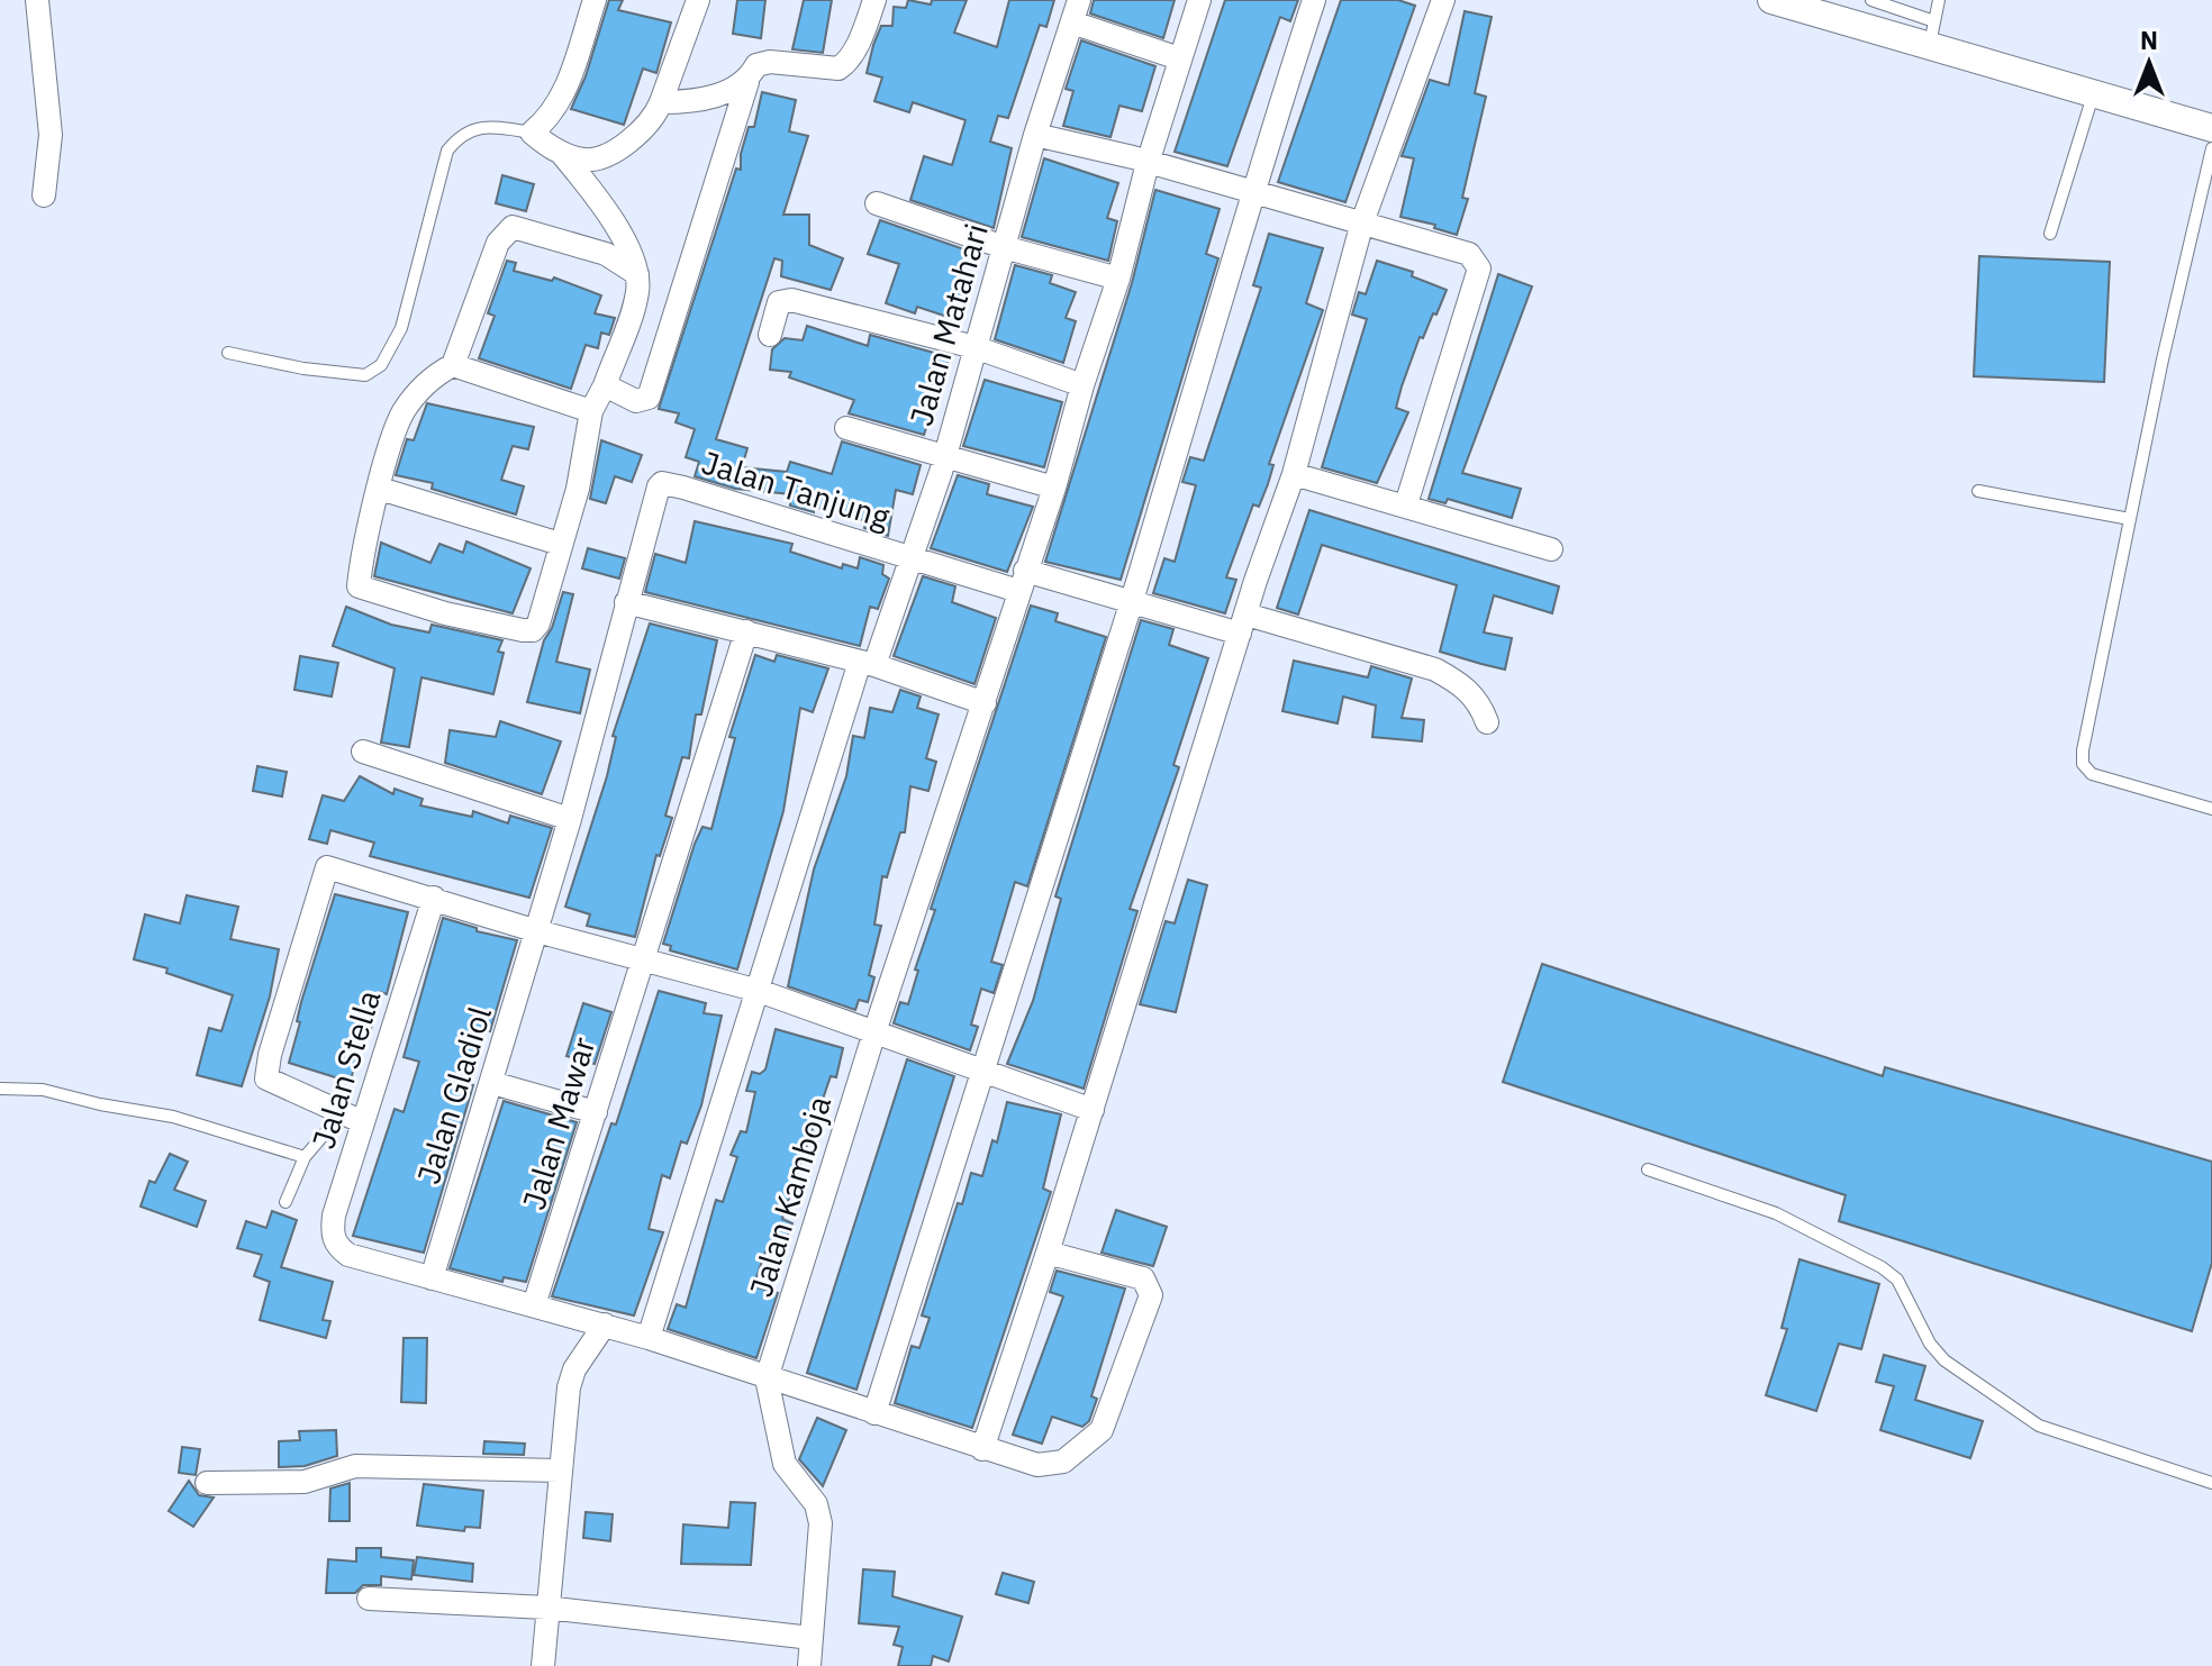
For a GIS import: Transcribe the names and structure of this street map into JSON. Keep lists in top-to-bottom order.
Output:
{
  "streets": {
    "street": [
      "Jalan Matahari",
      "Jalan Tanjung",
      "Jalan Stella",
      "Jalan Gladiol",
      "Jalan Mawar",
      "Jalan Kamboja"
    ]
  },
  "crossings": [
    ["Jalan Matahari", "Jalan Tanjung"],
    ["Jalan Tanjung", "Jalan Gladiol"],
    ["Jalan Tanjung", "Jalan Kamboja"],
    ["Jalan Stella", "Jalan Gladiol"]
  ],
  "north": "top"
}
